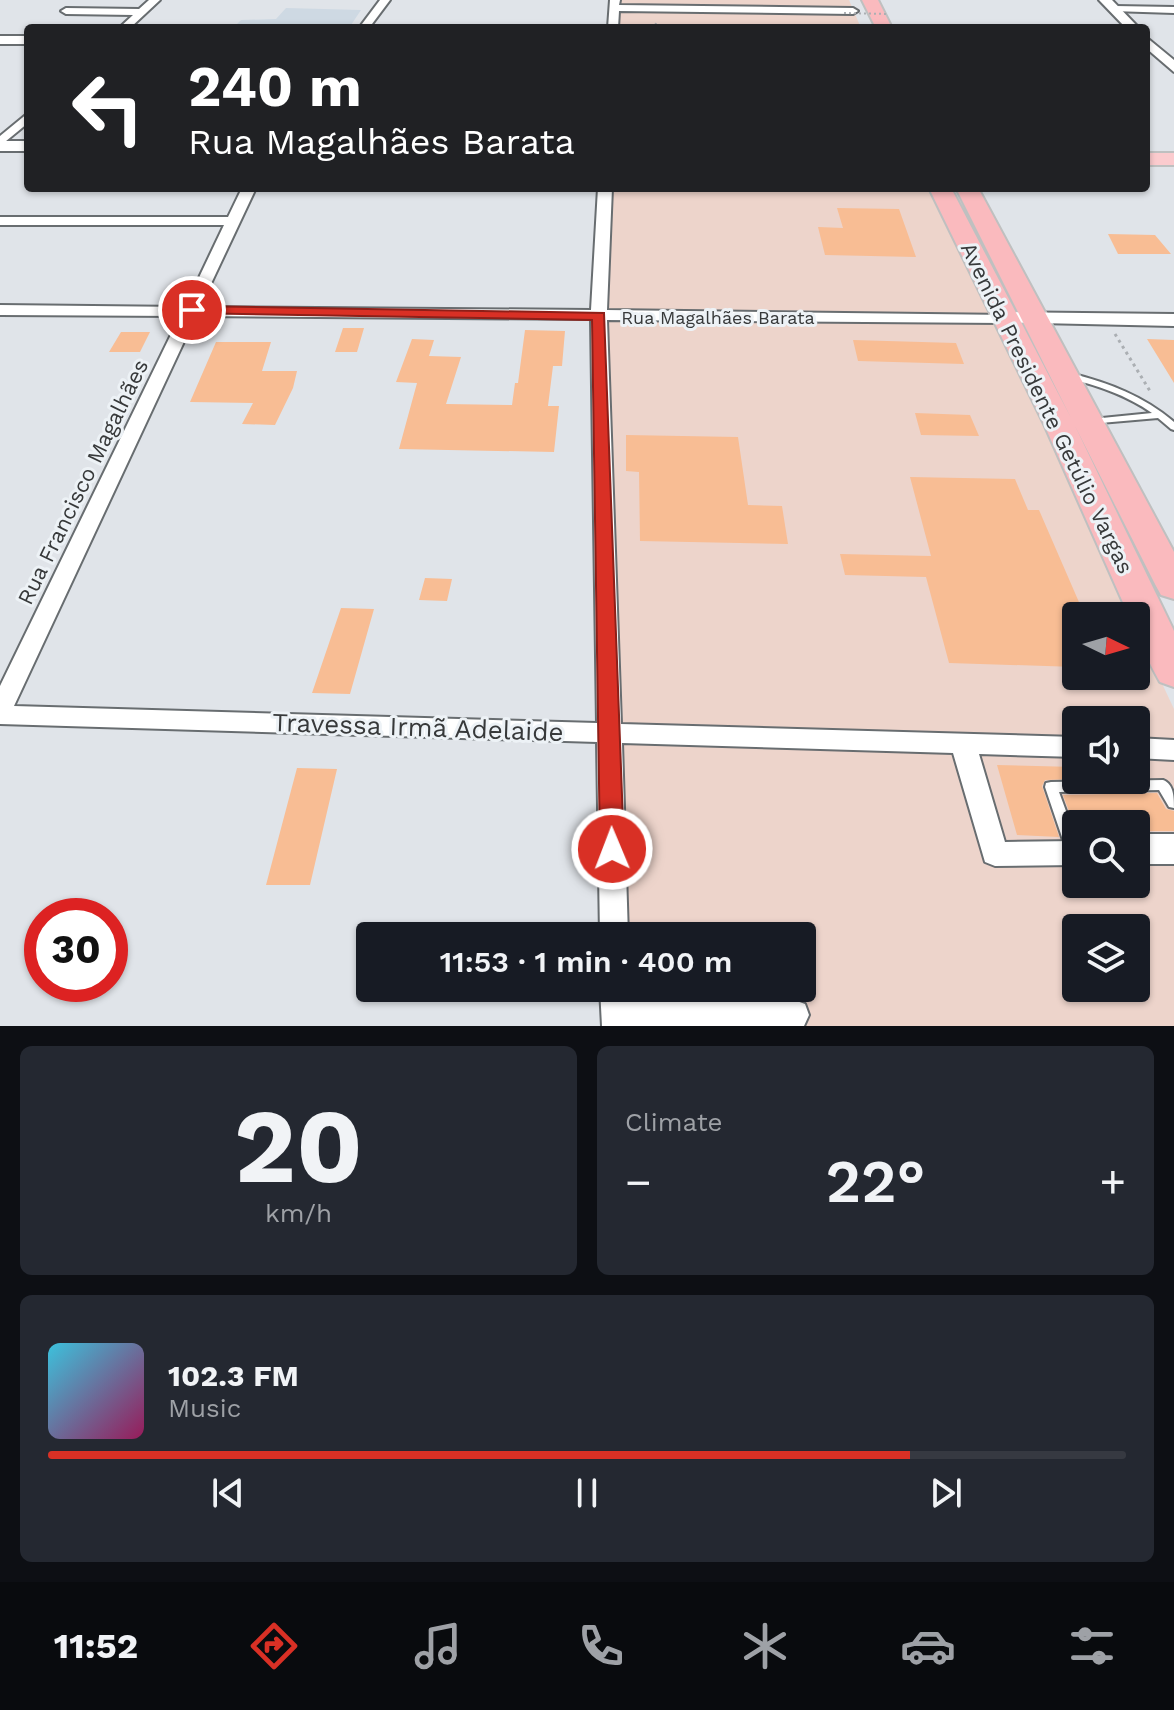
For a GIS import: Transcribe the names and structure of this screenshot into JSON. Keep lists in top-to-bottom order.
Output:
{
  "streets": {
    "highway": ["Avenida Presidente Getúlio Vargas"],
    "street": ["Rua Magalhães Barata", "Rua Francisco Magalhães", "Travessa Irmã Adelaide"]
  },
  "crossings": [
    ["Rua Magalhães Barata", "Avenida Presidente Getúlio Vargas"],
    ["Rua Magalhães Barata", "Rua Francisco Magalhães"],
    ["Rua Francisco Magalhães", "Travessa Irmã Adelaide"]
  ],
  "north": "right",
  "page": {
    "turn": ["240 m", "Rua Magalhães Barata"],
    "limit": "30",
    "trip": "11:53 · 1 min · 400 m",
    "tile": [
      ["20", "km/h"],
      "Climate"
    ],
    "heat": ["−", "22°", "+"],
    "song": ["102.3 FM", "Music"],
    "tabs": "11:52"
  }
}
